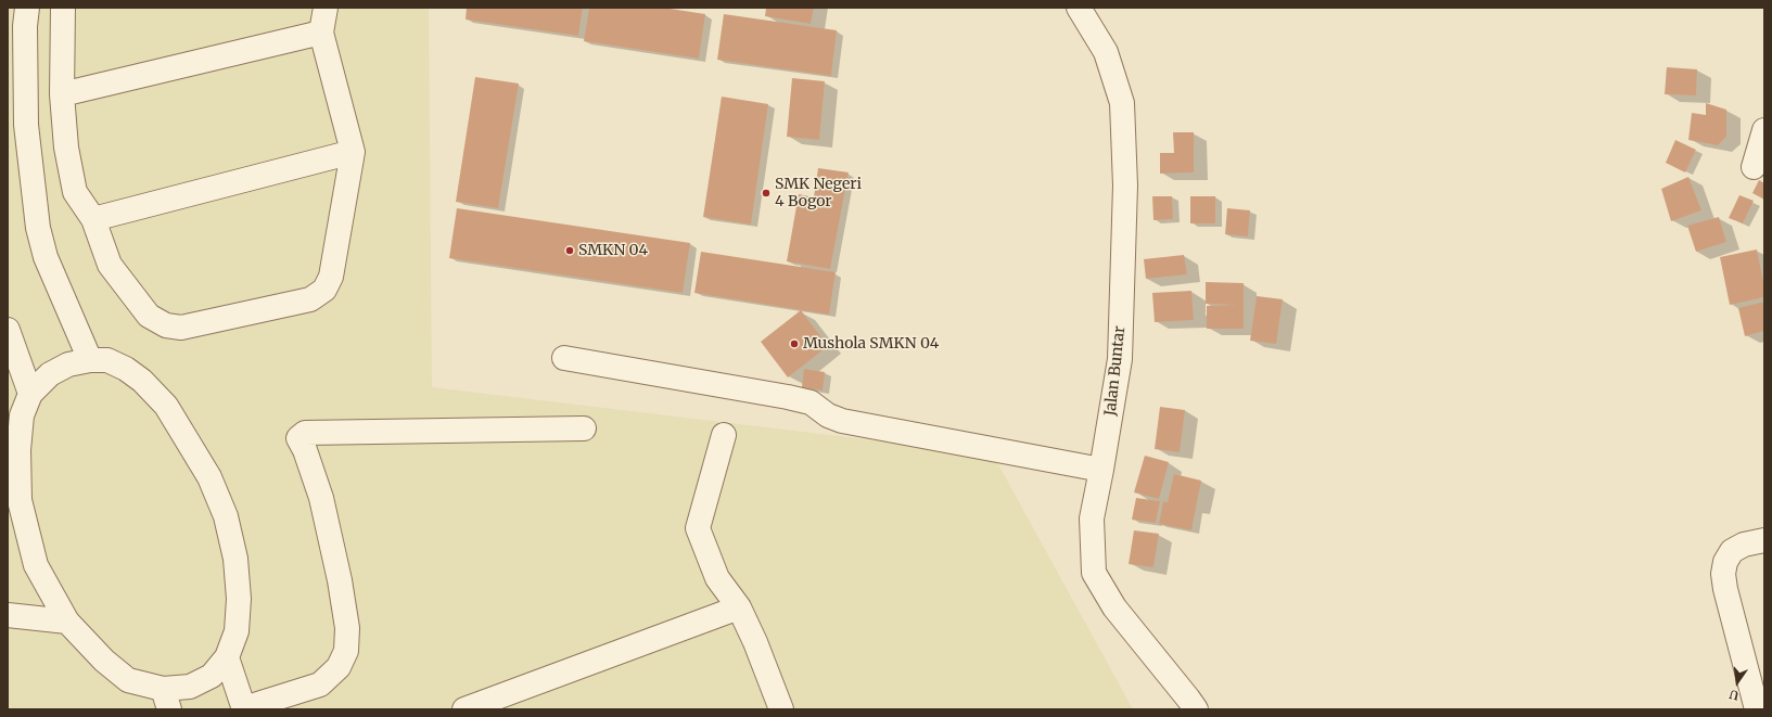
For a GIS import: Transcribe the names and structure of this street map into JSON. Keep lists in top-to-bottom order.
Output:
{
  "streets": {
    "street": ["Jalan Buntar"]
  },
  "places": ["SMK Negeri 4 Bogor", "SMKN 04", "Mushola SMKN 04"],
  "north": "bottom"
}
